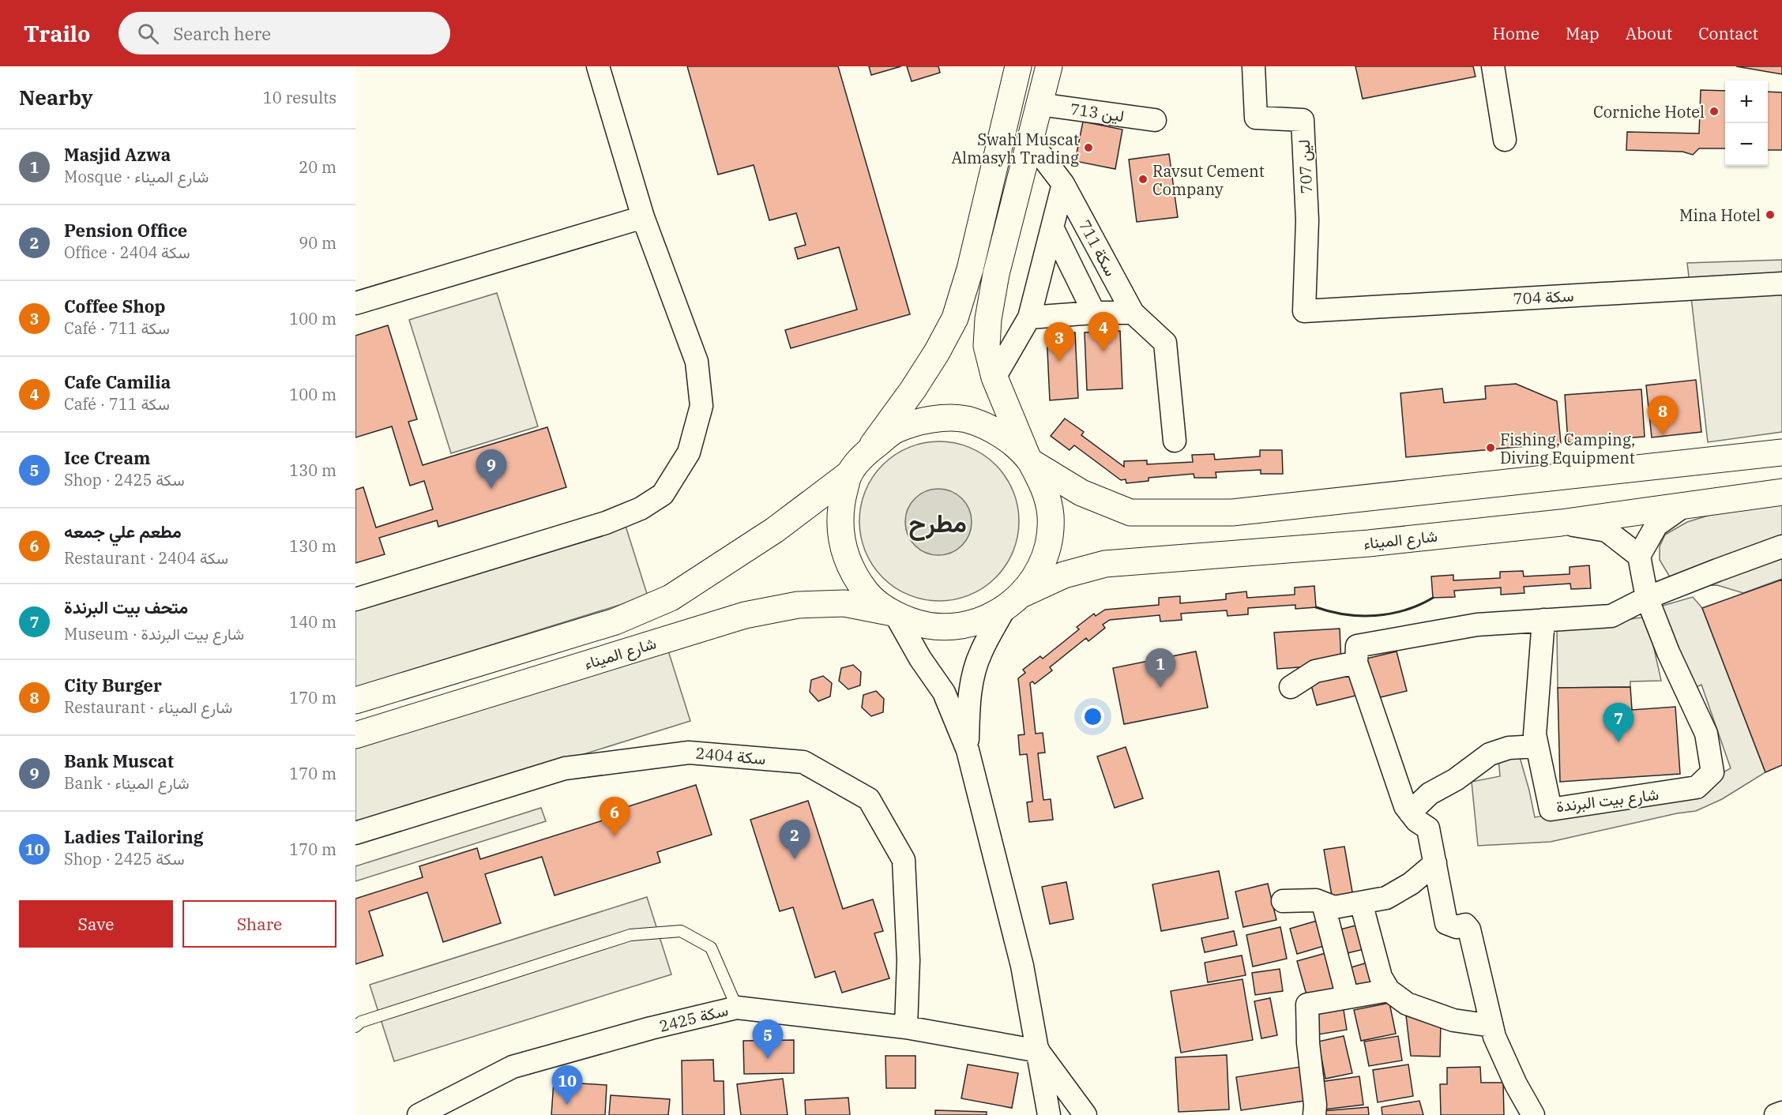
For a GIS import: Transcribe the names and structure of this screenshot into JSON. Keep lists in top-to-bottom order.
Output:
{
  "streets": {
    "main road": ["شارع الميناء"],
    "street": [
      "713 لين",
      "لين 707",
      "711 سكة",
      "سكة 704",
      "سكة 2404",
      "شارع بيت البرندة",
      "سكة 2425"
    ]
  },
  "crossings": [
    ["لين 707", "سكة 704"],
    ["سكة 2404", "سكة 2425"]
  ],
  "districts": ["مطرح"],
  "places": [
    "Corniche Hotel",
    "Swahl Muscat Almasyh Trading",
    "Ravsut Cement Company",
    "Mina Hotel",
    "Fishing, Camping, Diving Equipment"
  ],
  "page": {
    "header": "Trailo",
    "search": "Search here",
    "nav": [
      "Home",
      "Map",
      "About",
      "Contact"
    ],
    "heading": ["Nearby", "10 results"],
    "map_buttons": ["+", "−"],
    "list": [
      {
        "mark": "1",
        "name": "Masjid Azwa",
        "note": "Mosque · شارع الميناء",
        "value": "20 m"
      },
      {
        "mark": "2",
        "name": "Pension Office",
        "note": "Office · سكة 2404",
        "value": "90 m"
      },
      {
        "mark": "3",
        "name": "Coffee Shop",
        "note": "Café · 711 سكة",
        "value": "100 m"
      },
      {
        "mark": "4",
        "name": "Cafe Camilia",
        "note": "Café · 711 سكة",
        "value": "100 m"
      },
      {
        "mark": "5",
        "name": "Ice Cream",
        "note": "Shop · سكة 2425",
        "value": "130 m"
      },
      {
        "mark": "6",
        "name": "مطعم علي جمعه",
        "note": "Restaurant · سكة 2404",
        "value": "130 m"
      },
      {
        "mark": "7",
        "name": "متحف بيت البرندة",
        "note": "Museum · شارع بيت البرندة",
        "value": "140 m"
      },
      {
        "mark": "8",
        "name": "City Burger",
        "note": "Restaurant · شارع الميناء",
        "value": "170 m"
      },
      {
        "mark": "9",
        "name": "Bank Muscat",
        "note": "Bank · شارع الميناء",
        "value": "170 m"
      },
      {
        "mark": "10",
        "name": "Ladies Tailoring",
        "note": "Shop · سكة 2425",
        "value": "170 m"
      }
    ],
    "pins": [
      "4",
      "3",
      "8",
      "9",
      "1",
      "7",
      "6",
      "2",
      "5",
      "10"
    ],
    "buttons": ["Save", "Share"]
  }
}
